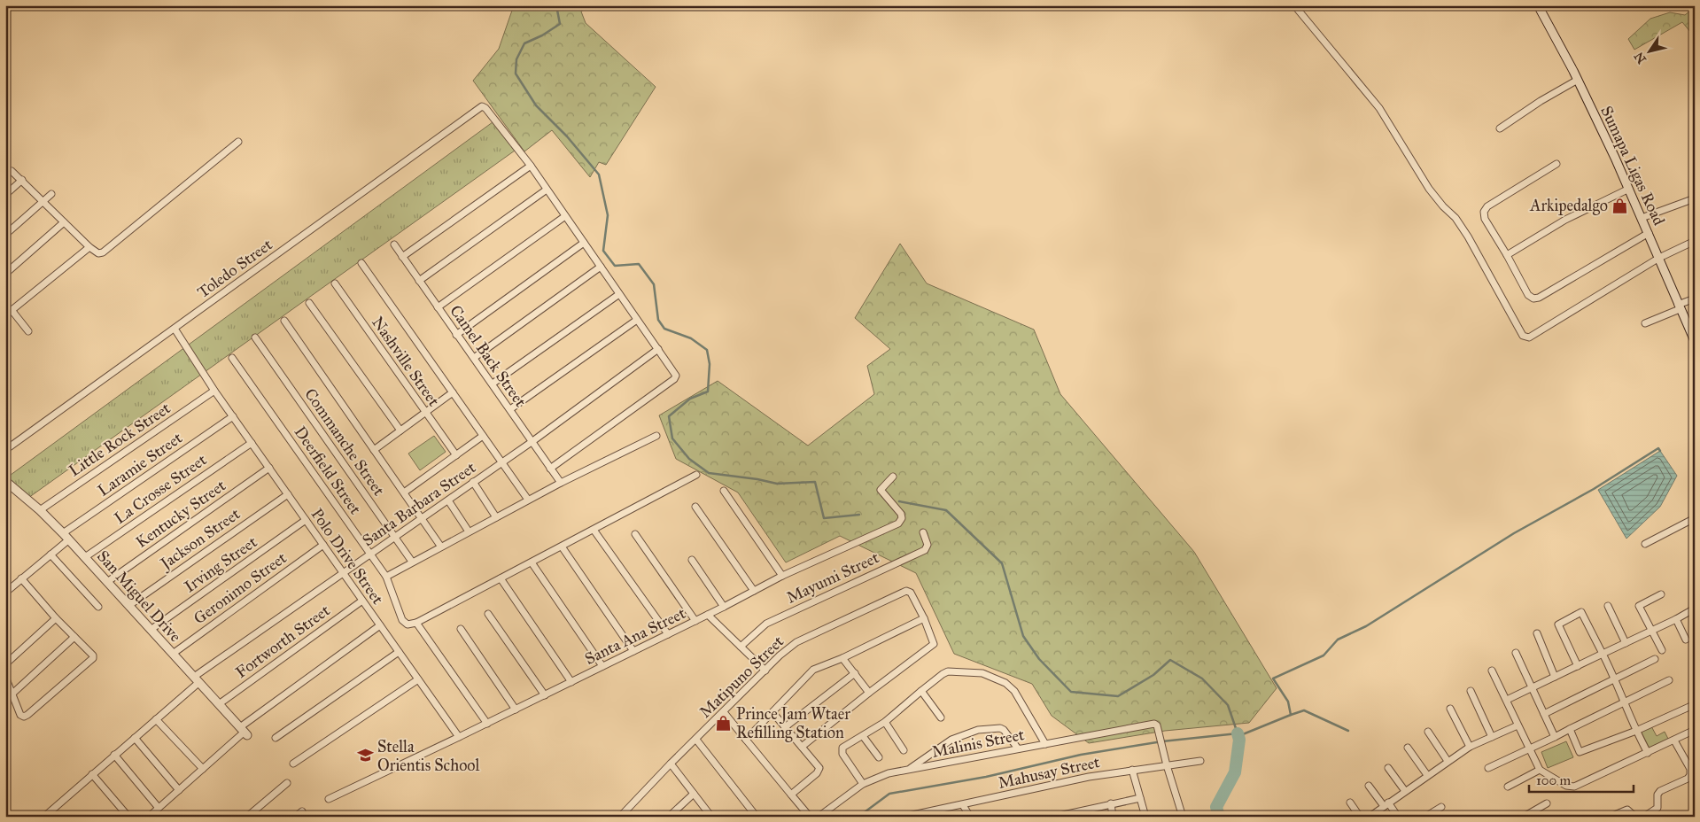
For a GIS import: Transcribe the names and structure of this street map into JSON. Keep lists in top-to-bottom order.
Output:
{
  "streets": {
    "main road": ["Sumapa Ligas Road", "San Miguel Drive"],
    "street": [
      "Toledo Street",
      "Camel Back Street",
      "Nashville Street",
      "Little Rock Street",
      "Commanche Street",
      "Laramie Street",
      "Deerfield Street",
      "La Crosse Street",
      "Santa Barbara Street",
      "Kentucky Street",
      "Jackson Street",
      "Polo Drive Street",
      "Irving Street",
      "Mayumi Street",
      "Geronimo Street",
      "Santa Ana Street",
      "Fortworth Street",
      "Matipuno Street",
      "Malinis Street",
      "Mahusay Street"
    ]
  },
  "crossings": [
    ["Toledo Street", "Polo Drive Street"],
    ["Camel Back Street", "Santa Barbara Street"],
    ["Little Rock Street", "Polo Drive Street"],
    ["Little Rock Street", "San Miguel Drive"],
    ["Commanche Street", "Santa Barbara Street"],
    ["Laramie Street", "Polo Drive Street"],
    ["Laramie Street", "San Miguel Drive"],
    ["Deerfield Street", "Santa Barbara Street"],
    ["Deerfield Street", "Santa Ana Street"],
    ["La Crosse Street", "Polo Drive Street"],
    ["La Crosse Street", "San Miguel Drive"],
    ["Santa Barbara Street", "Polo Drive Street"],
    ["Santa Barbara Street", "San Miguel Drive"],
    ["Kentucky Street", "Polo Drive Street"],
    ["Kentucky Street", "San Miguel Drive"],
    ["Jackson Street", "Polo Drive Street"],
    ["Jackson Street", "San Miguel Drive"],
    ["Polo Drive Street", "Irving Street"],
    ["Polo Drive Street", "Geronimo Street"],
    ["Polo Drive Street", "Santa Ana Street"],
    ["Polo Drive Street", "Fortworth Street"],
    ["Irving Street", "San Miguel Drive"],
    ["Geronimo Street", "San Miguel Drive"],
    ["San Miguel Drive", "Fortworth Street"],
    ["Malinis Street", "Mahusay Street"]
  ],
  "places": {
    "shop": ["Arkipedalgo", "Prince Jam Wtaer Refilling Station"],
    "school or university": ["Stella Orientis School"]
  },
  "scale_bar": "100 m",
  "north": "bottom left"
}
